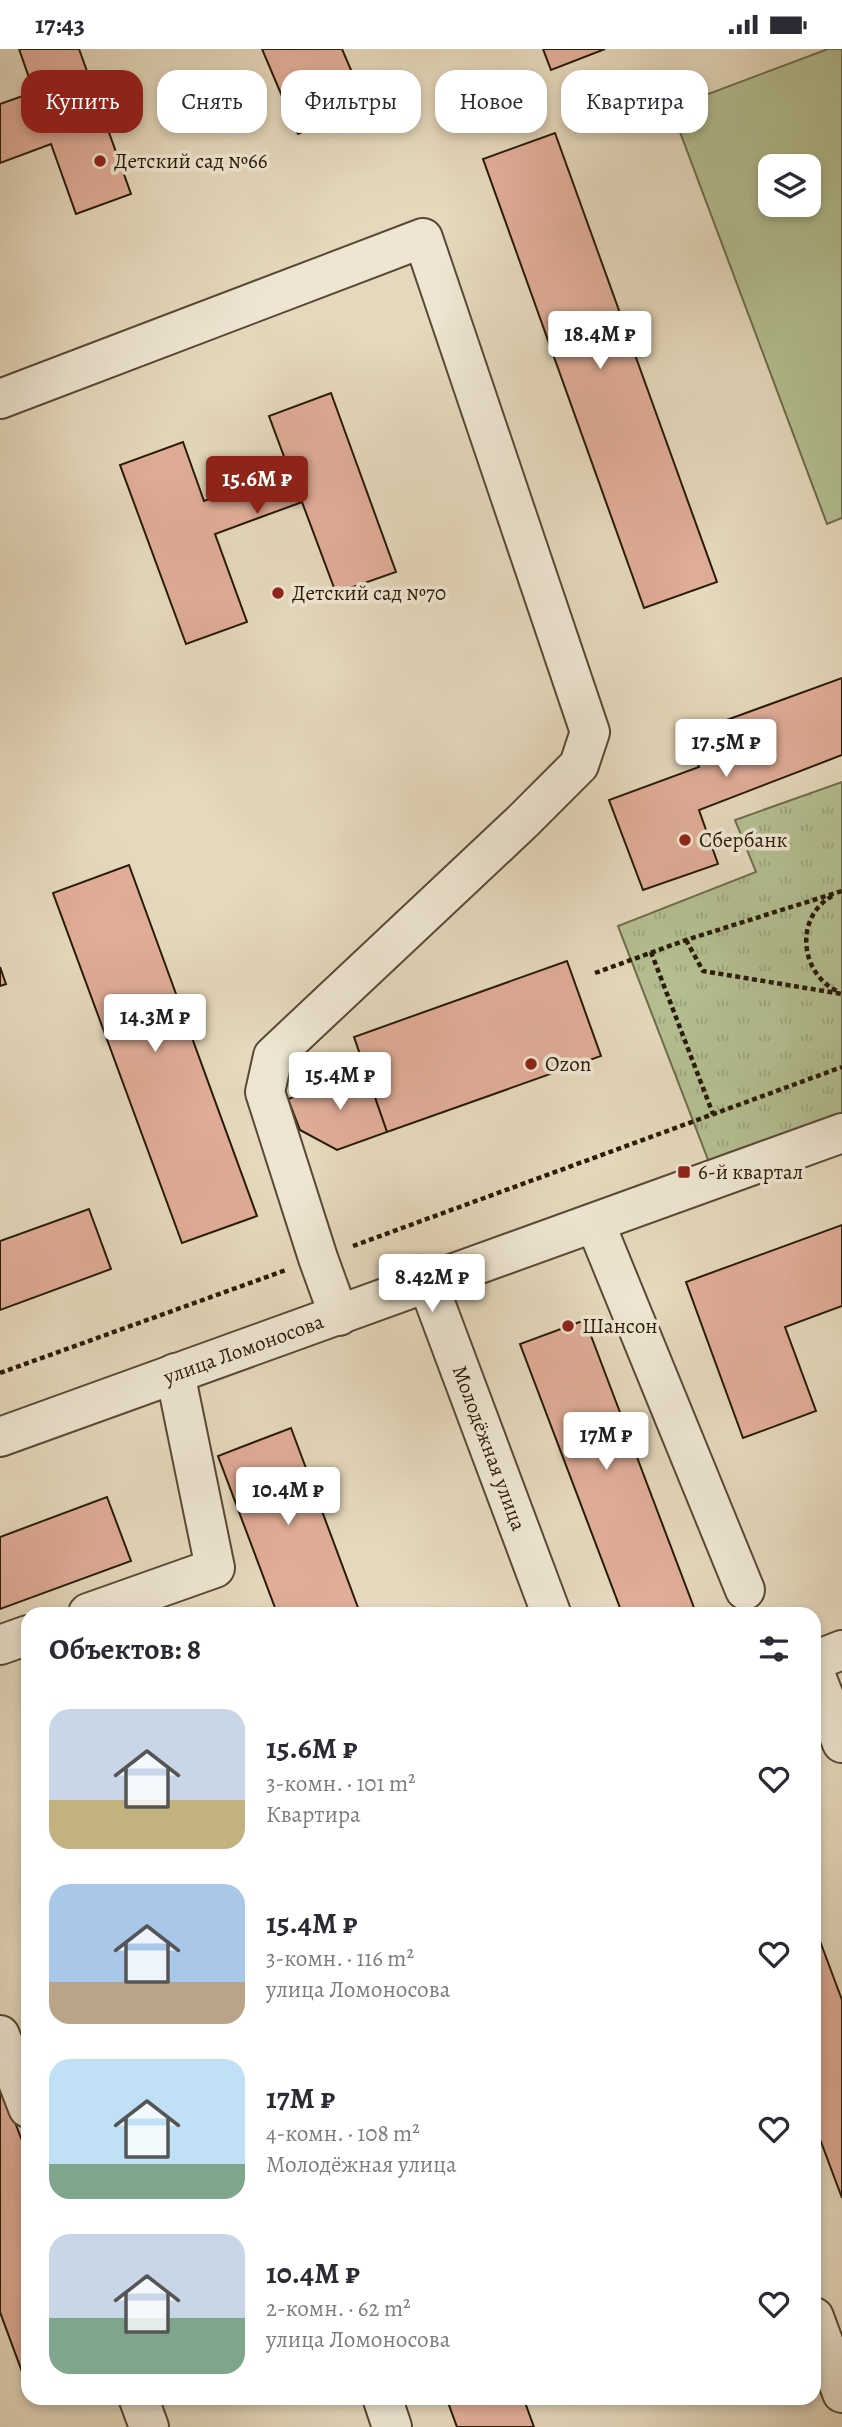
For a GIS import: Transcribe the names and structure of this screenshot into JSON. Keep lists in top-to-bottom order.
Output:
{
  "streets": {
    "street": ["улица Ломоносова", "Молодёжная улица"]
  },
  "crossings": [
    ["улица Ломоносова", "Молодёжная улица"]
  ],
  "places": {
    "other": [
      "Детский сад №66",
      "Детский сад №70",
      "Сбербанк",
      "Ozon",
      "Шансон"
    ],
    "transit": ["6-й квартал"]
  },
  "page": {
    "status": "17:43",
    "chip": [
      "Купить",
      "Снять",
      "Фильтры",
      "Новое",
      "Квартира"
    ],
    "price": [
      "18.4M ₽",
      "15.6M ₽",
      "17.5M ₽",
      "14.3M ₽",
      "15.4M ₽",
      "8.42M ₽",
      "17M ₽",
      "10.4M ₽"
    ],
    "heading": "Объектов: 8",
    "list": [
      {
        "name": "15.6M ₽",
        "note": "3-комн. · 101 m² · Квартира"
      },
      {
        "name": "15.4M ₽",
        "note": "3-комн. · 116 m² · улица Ломоносова"
      },
      {
        "name": "17M ₽",
        "note": "4-комн. · 108 m² · Молодёжная улица"
      },
      {
        "name": "10.4M ₽",
        "note": "2-комн. · 62 m² · улица Ломоносова"
      }
    ]
  }
}
